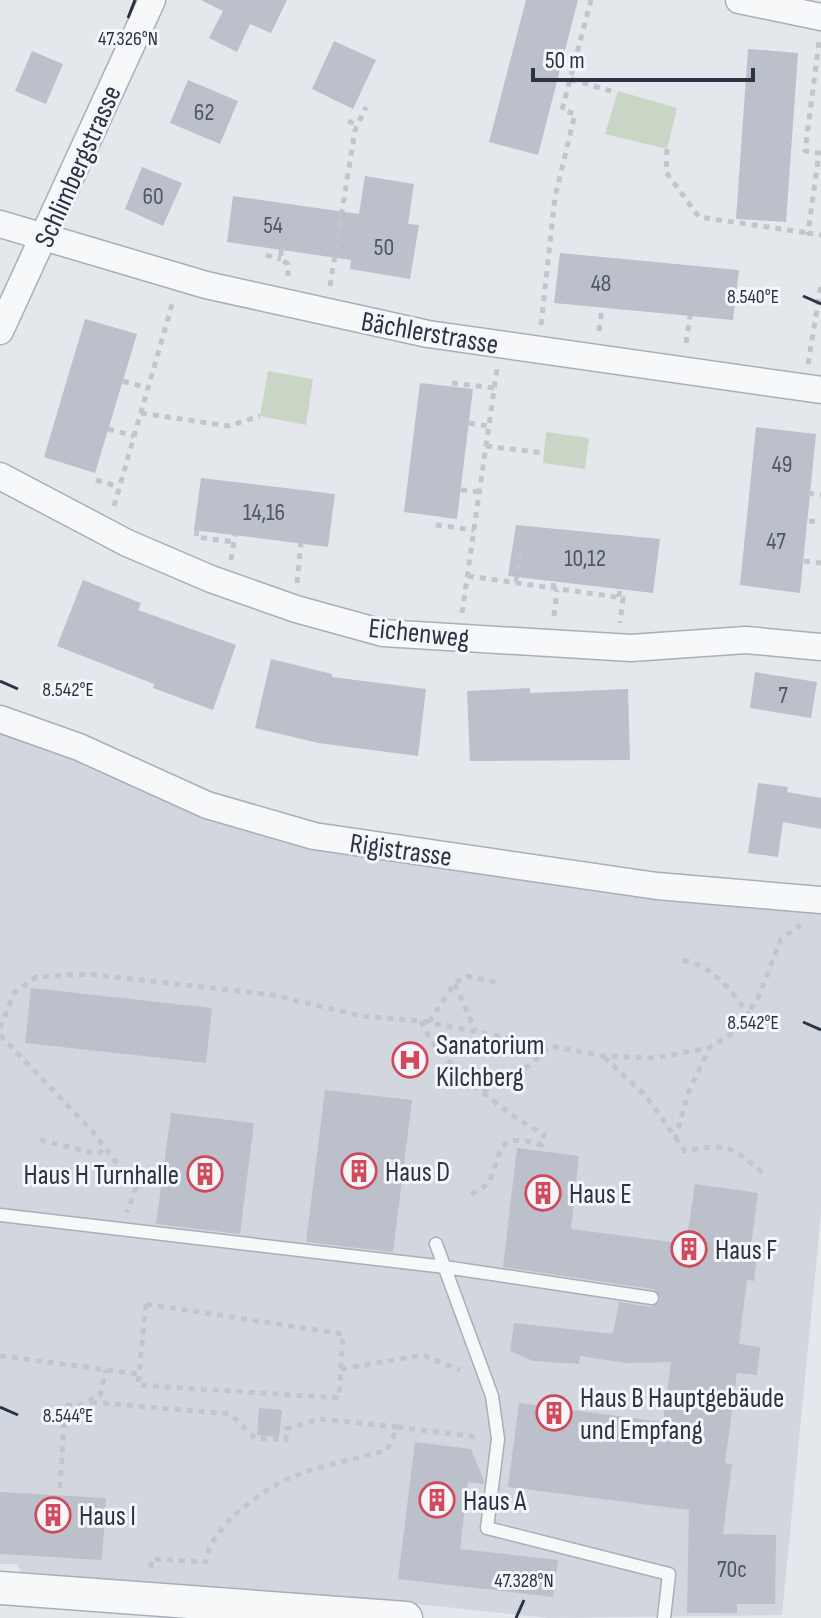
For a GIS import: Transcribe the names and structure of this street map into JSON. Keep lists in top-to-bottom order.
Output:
{
  "streets": {
    "street": [
      "Schlimbergstrasse",
      "Bächlerstrasse",
      "Eichenweg",
      "Rigistrasse"
    ]
  },
  "crossings": [
    ["Schlimbergstrasse", "Bächlerstrasse"]
  ],
  "places": {
    "hospital": ["Sanatorium Kilchberg"],
    "building": [
      "Haus D",
      "Haus H Turnhalle",
      "Haus E",
      "Haus F",
      "Haus B Hauptgebäude und Empfang",
      "Haus A",
      "Haus I"
    ]
  },
  "house_numbers": [
    "62",
    "60",
    "54",
    "50",
    "48",
    "49",
    "14,16",
    "47",
    "10,12",
    "7",
    "70c"
  ],
  "scale_bar": "50 m",
  "coordinates": [
    "47.326°N",
    "8.540°E",
    "8.542°E",
    "8.544°E",
    "47.328°N"
  ]
}
